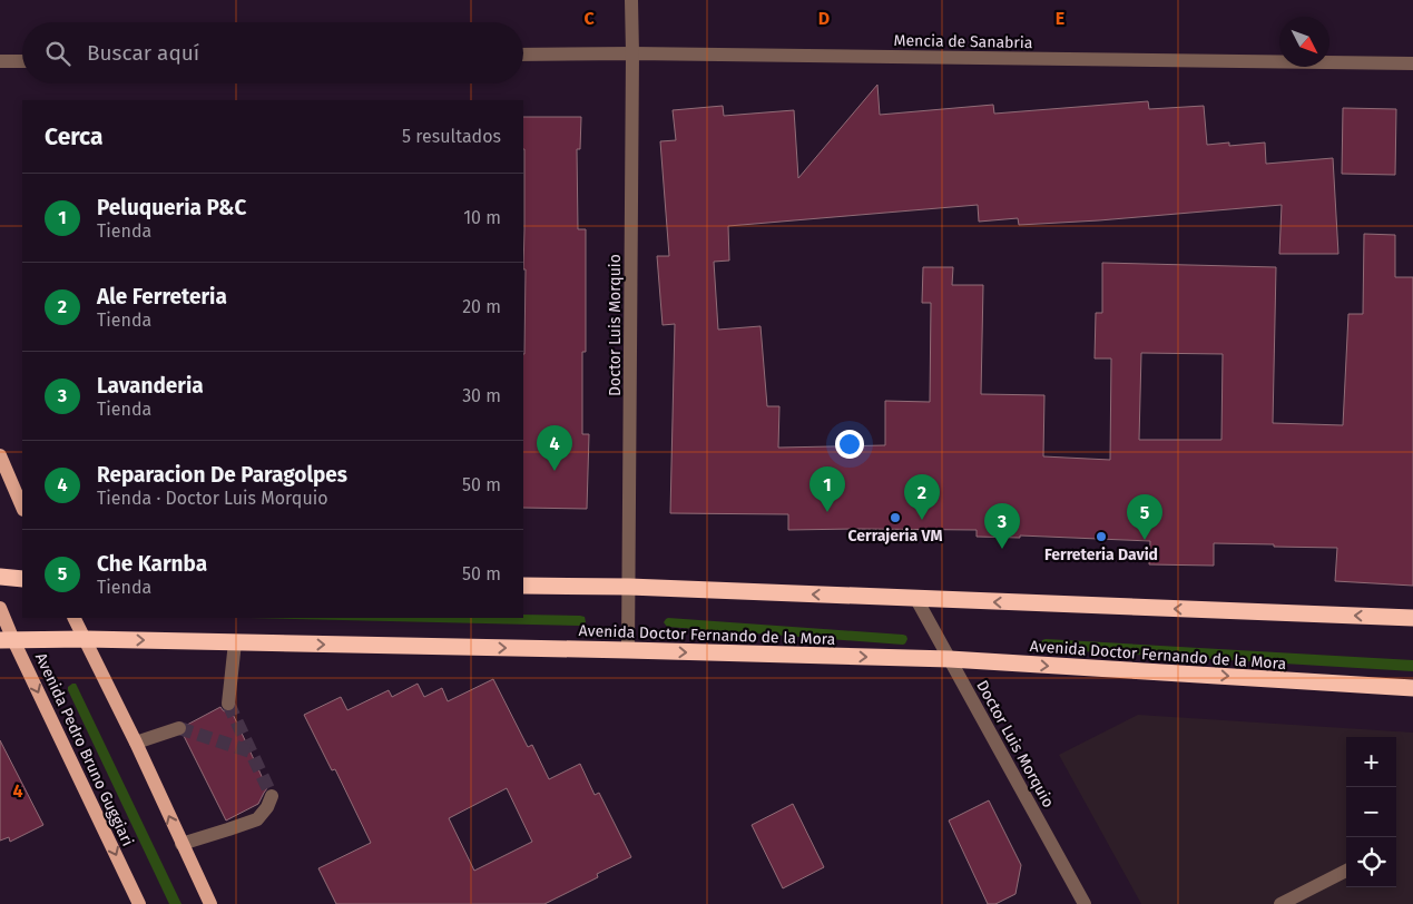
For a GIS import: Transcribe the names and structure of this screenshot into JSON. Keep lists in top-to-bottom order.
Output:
{
  "streets": {
    "highway": ["Avenida Doctor Fernando de la Mora"],
    "main road": ["Avenida Pedro Bruno Guggiari"],
    "street": ["Mencia de Sanabria", "Doctor Luis Morquio"]
  },
  "crossings": [
    ["Mencia de Sanabria", "Doctor Luis Morquio"],
    ["Doctor Luis Morquio", "Avenida Doctor Fernando de la Mora"],
    ["Avenida Doctor Fernando de la Mora", "Avenida Pedro Bruno Guggiari"]
  ],
  "places": ["Cerrajeria VM", "Ferreteria David"],
  "north": "bottom right",
  "page": {
    "search": "Buscar aquí",
    "heading": ["Cerca", "5 resultados"],
    "list": [
      {
        "mark": "1",
        "name": "Peluqueria P&C",
        "note": "Tienda",
        "value": "10 m"
      },
      {
        "mark": "2",
        "name": "Ale Ferreteria",
        "note": "Tienda",
        "value": "20 m"
      },
      {
        "mark": "3",
        "name": "Lavanderia",
        "note": "Tienda",
        "value": "30 m"
      },
      {
        "mark": "4",
        "name": "Reparacion De Paragolpes",
        "note": "Tienda · Doctor Luis Morquio",
        "value": "50 m"
      },
      {
        "mark": "5",
        "name": "Che Karnba",
        "note": "Tienda",
        "value": "50 m"
      }
    ],
    "pins": [
      "4",
      "1",
      "2",
      "5",
      "3"
    ],
    "map_buttons": ["+", "−"]
  },
  "grid": {
    "columns": ["C", "D", "E"],
    "rows": ["4"]
  }
}
